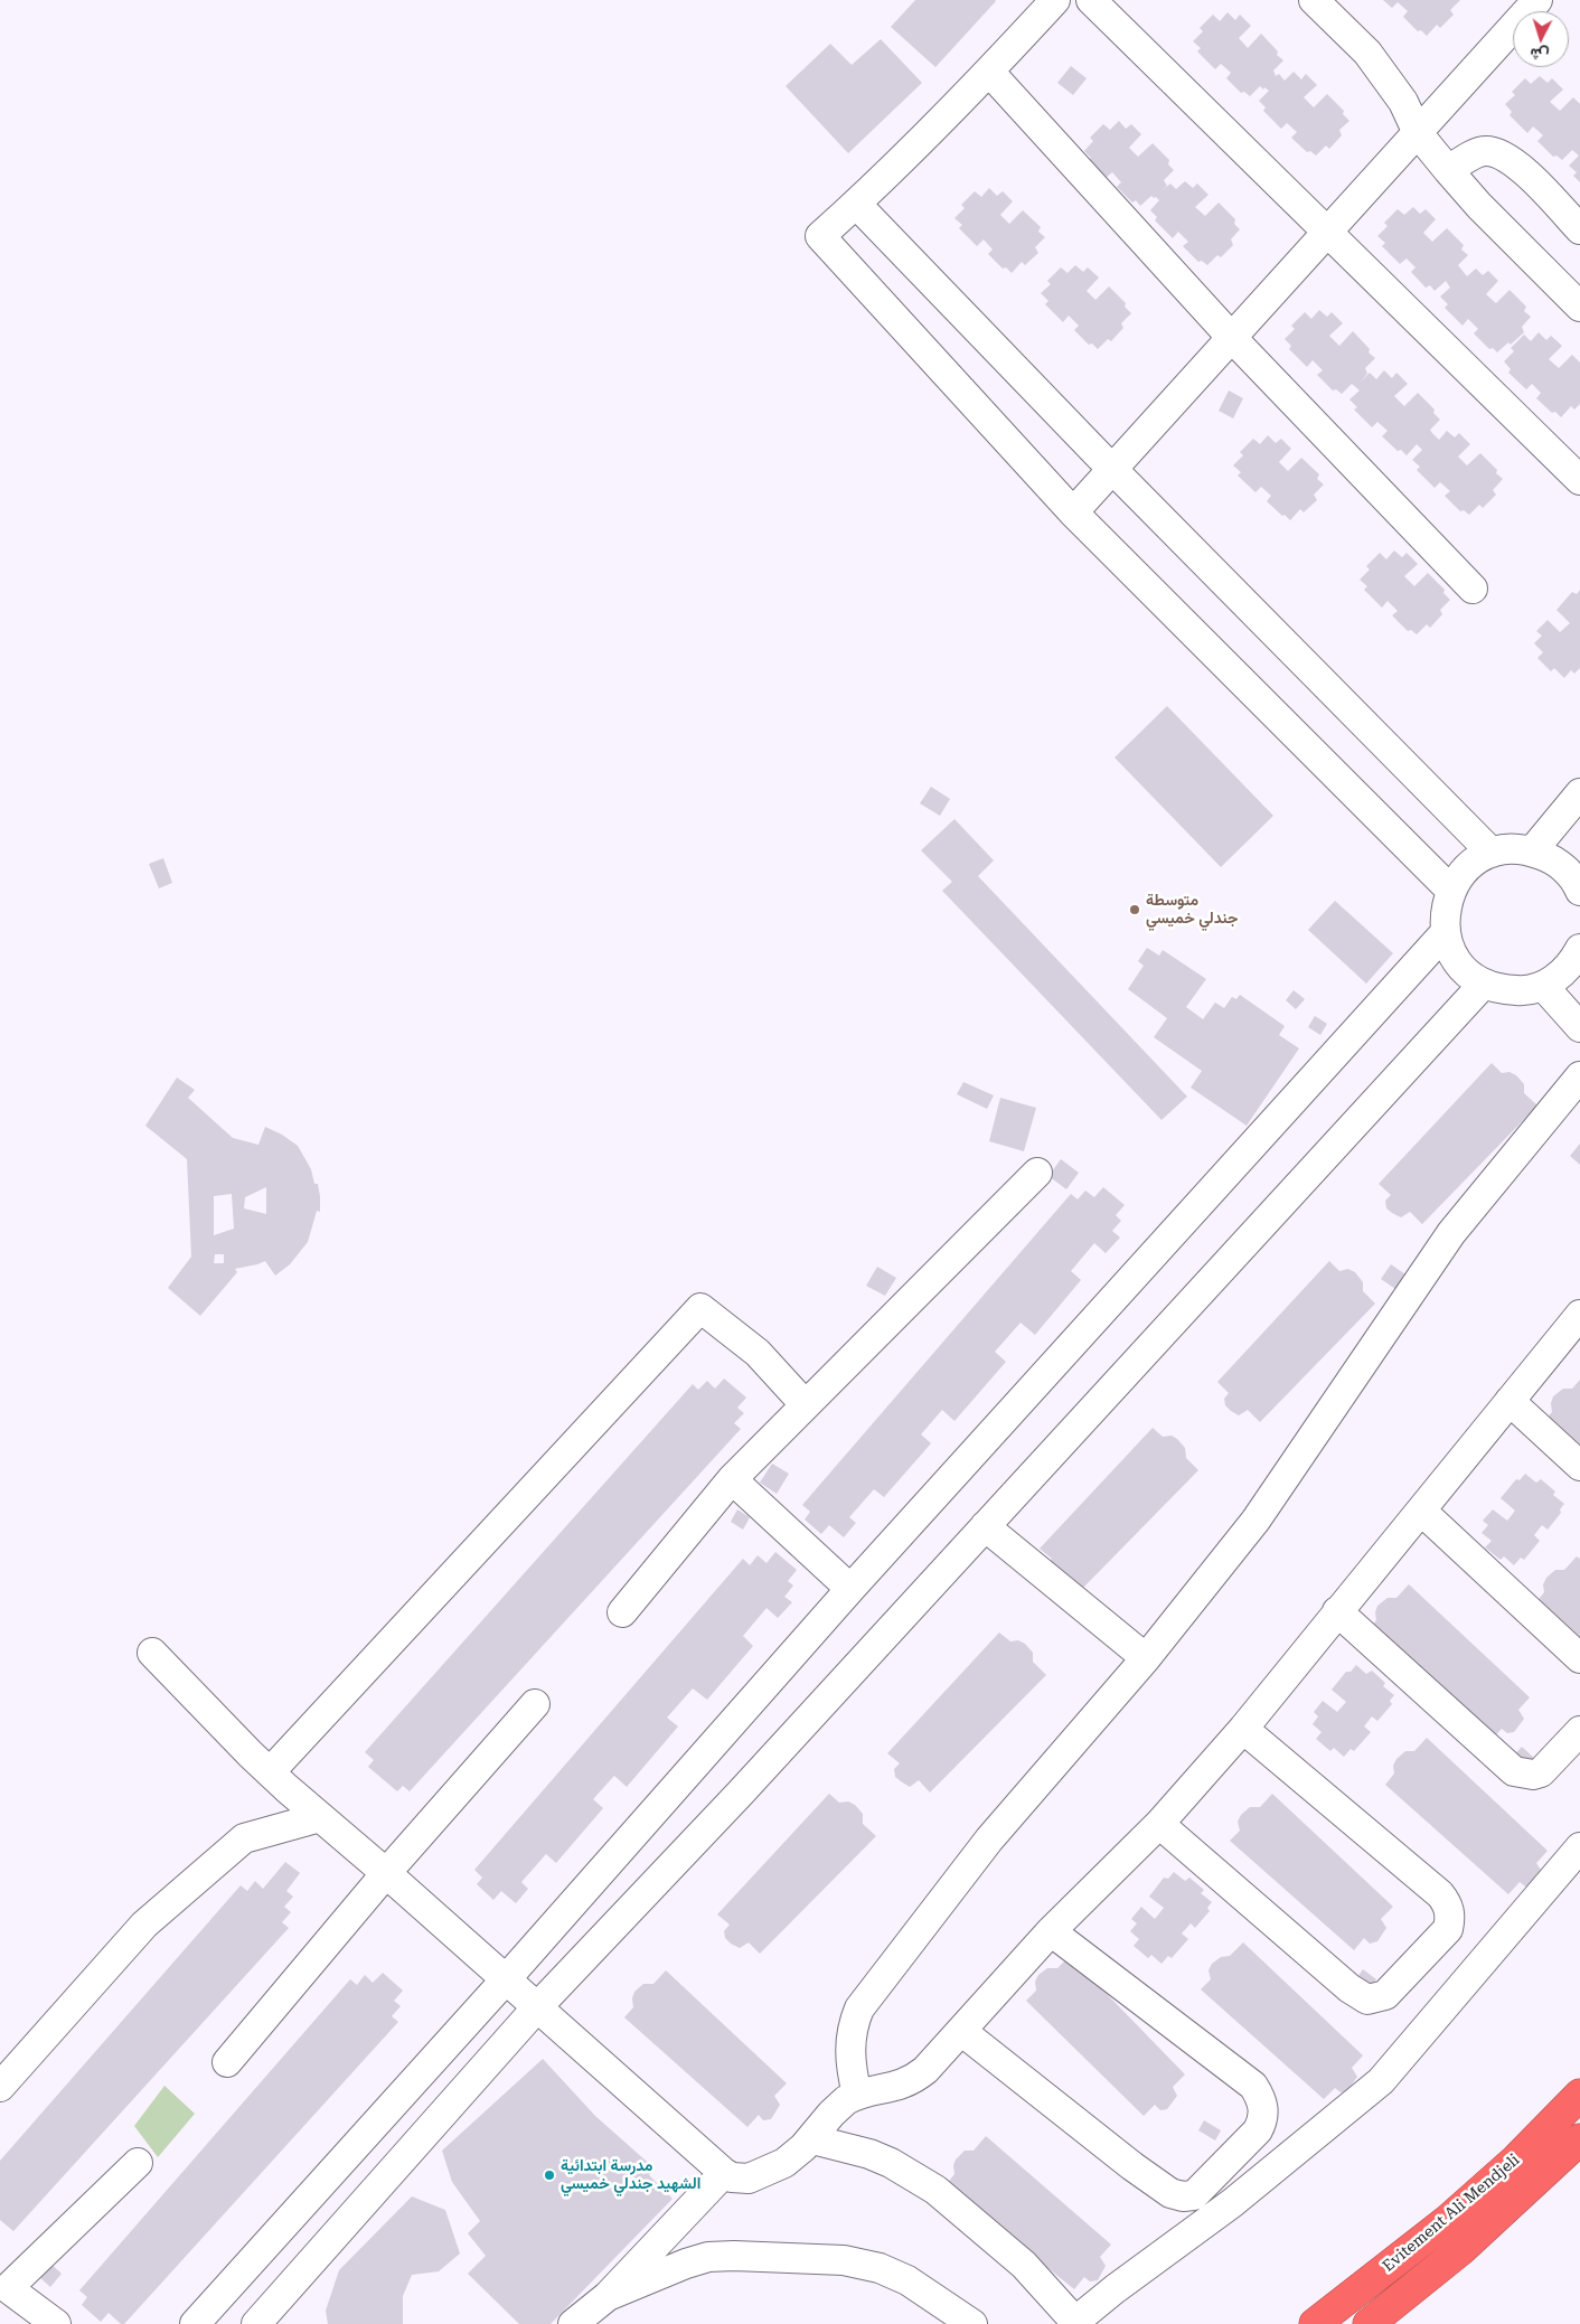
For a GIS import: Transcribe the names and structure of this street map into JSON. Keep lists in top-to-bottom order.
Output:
{
  "streets": {
    "highway": ["Evitement Ali Mendjeli"]
  },
  "places": ["متوسطة جندلي خميسي", "مدرسة ابتدائية الشهيد جندلي خميسي"],
  "north": "bottom"
}
